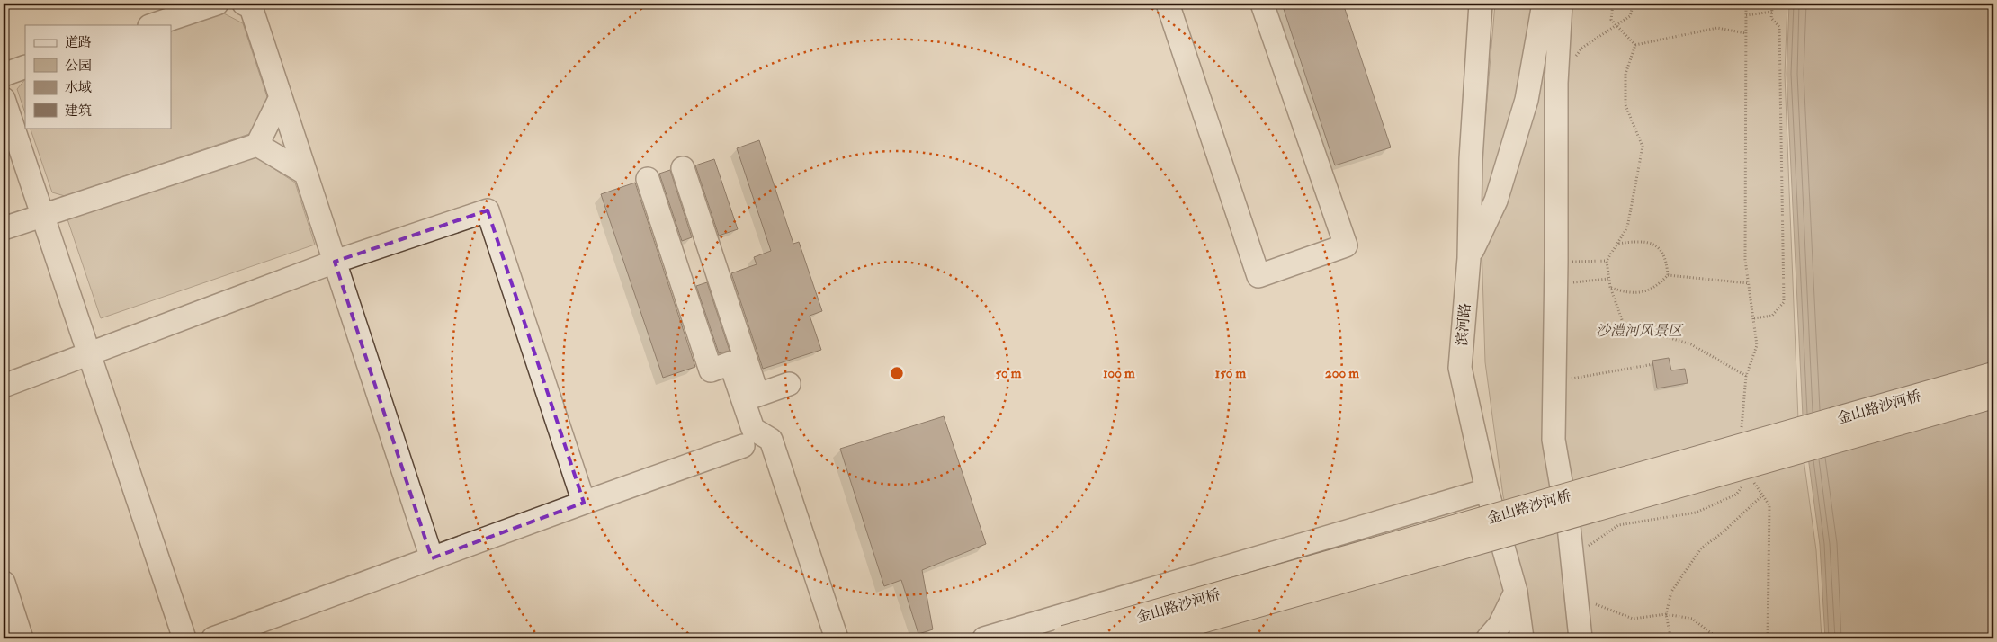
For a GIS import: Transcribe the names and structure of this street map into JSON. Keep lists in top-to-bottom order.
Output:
{
  "streets": {
    "main road": ["金山路沙河桥"],
    "street": ["滨河路"]
  },
  "parks": ["沙澧河风景区"],
  "legend": [
    "道路",
    "公园",
    "水域",
    "建筑"
  ],
  "rings": [
    "50 m",
    "100 m",
    "150 m",
    "200 m"
  ]
}
